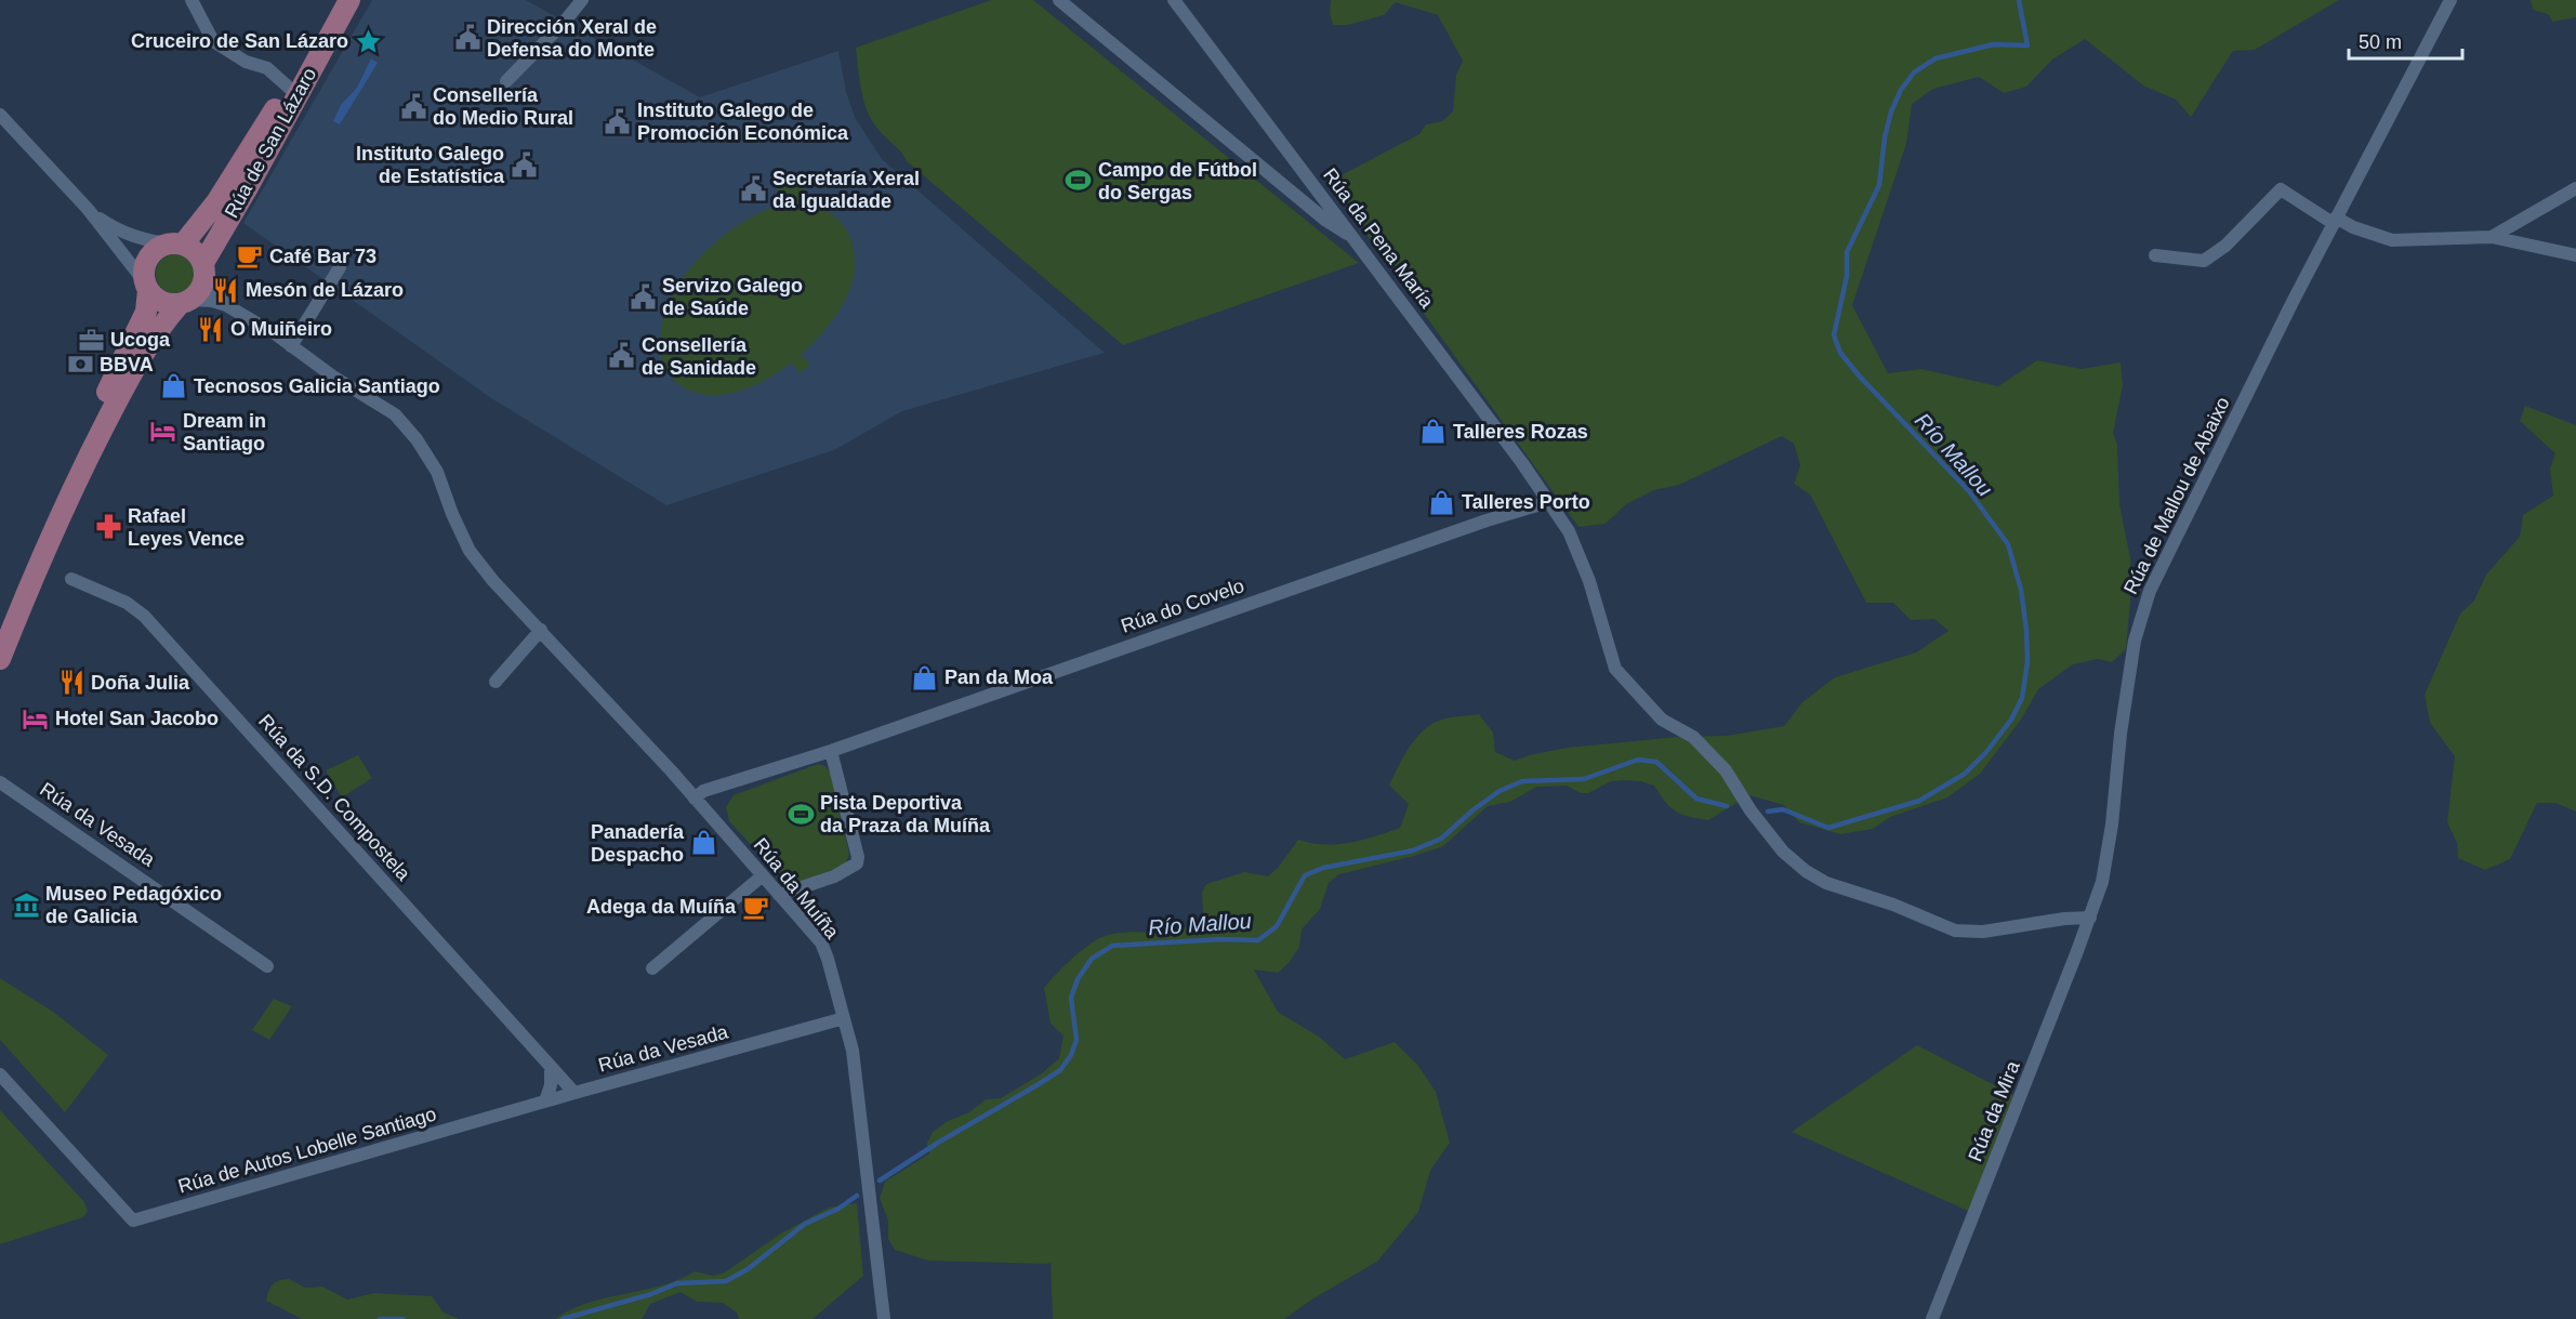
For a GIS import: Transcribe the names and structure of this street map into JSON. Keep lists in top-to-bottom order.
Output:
{
  "streets": {
    "main road": ["Rúa de San Lázaro"],
    "street": [
      "Rúa da Pena María",
      "Rúa de Mallou de Abaixo",
      "Rúa do Covelo",
      "Rúa da S.D. Compostela",
      "Rúa da Vesada",
      "Rúa da Muíña",
      "Rúa da Mira",
      "Rúa de Autos Lobelle Santiago"
    ]
  },
  "crossings": [
    ["Rúa de San Lázaro", "Rúa da Muíña"],
    ["Rúa da Pena María", "Rúa de Mallou de Abaixo"],
    ["Rúa da Pena María", "Rúa do Covelo"],
    ["Rúa da Pena María", "Rúa da Mira"],
    ["Rúa de Mallou de Abaixo", "Rúa da Mira"],
    ["Rúa do Covelo", "Rúa da Muíña"],
    ["Rúa da S.D. Compostela", "Rúa da Vesada"],
    ["Rúa da Vesada", "Rúa da Muíña"],
    ["Rúa da Vesada", "Rúa de Autos Lobelle Santiago"]
  ],
  "water": ["Río Mallou"],
  "places": {
    "public building": [
      "Dirección Xeral de Defensa do Monte",
      "Consellería do Medio Rural",
      "Instituto Galego de Promoción Económica",
      "Instituto Galego de Estatística",
      "Secretaría Xeral da Igualdade",
      "Servizo Galego de Saúde",
      "Consellería de Sanidade"
    ],
    "place": ["Cruceiro de San Lázaro"],
    "sports": ["Campo de Fútbol do Sergas", "Pista Deportiva da Praza da Muíña"],
    "cafe": ["Café Bar 73", "Adega da Muíña"],
    "restaurant": ["Mesón de Lázaro", "O Muiñeiro", "Doña Julia"],
    "office": ["Ucoga"],
    "bank": ["BBVA"],
    "shop": [
      "Tecnosos Galicia Santiago",
      "Talleres Rozas",
      "Talleres Porto",
      "Pan da Moa",
      "Panadería Despacho"
    ],
    "hotel": ["Dream in Santiago", "Hotel San Jacobo"],
    "pharmacy": ["Rafael Leyes Vence"],
    "museum": ["Museo Pedagóxico de Galicia"]
  },
  "scale_bar": "50 m"
}
